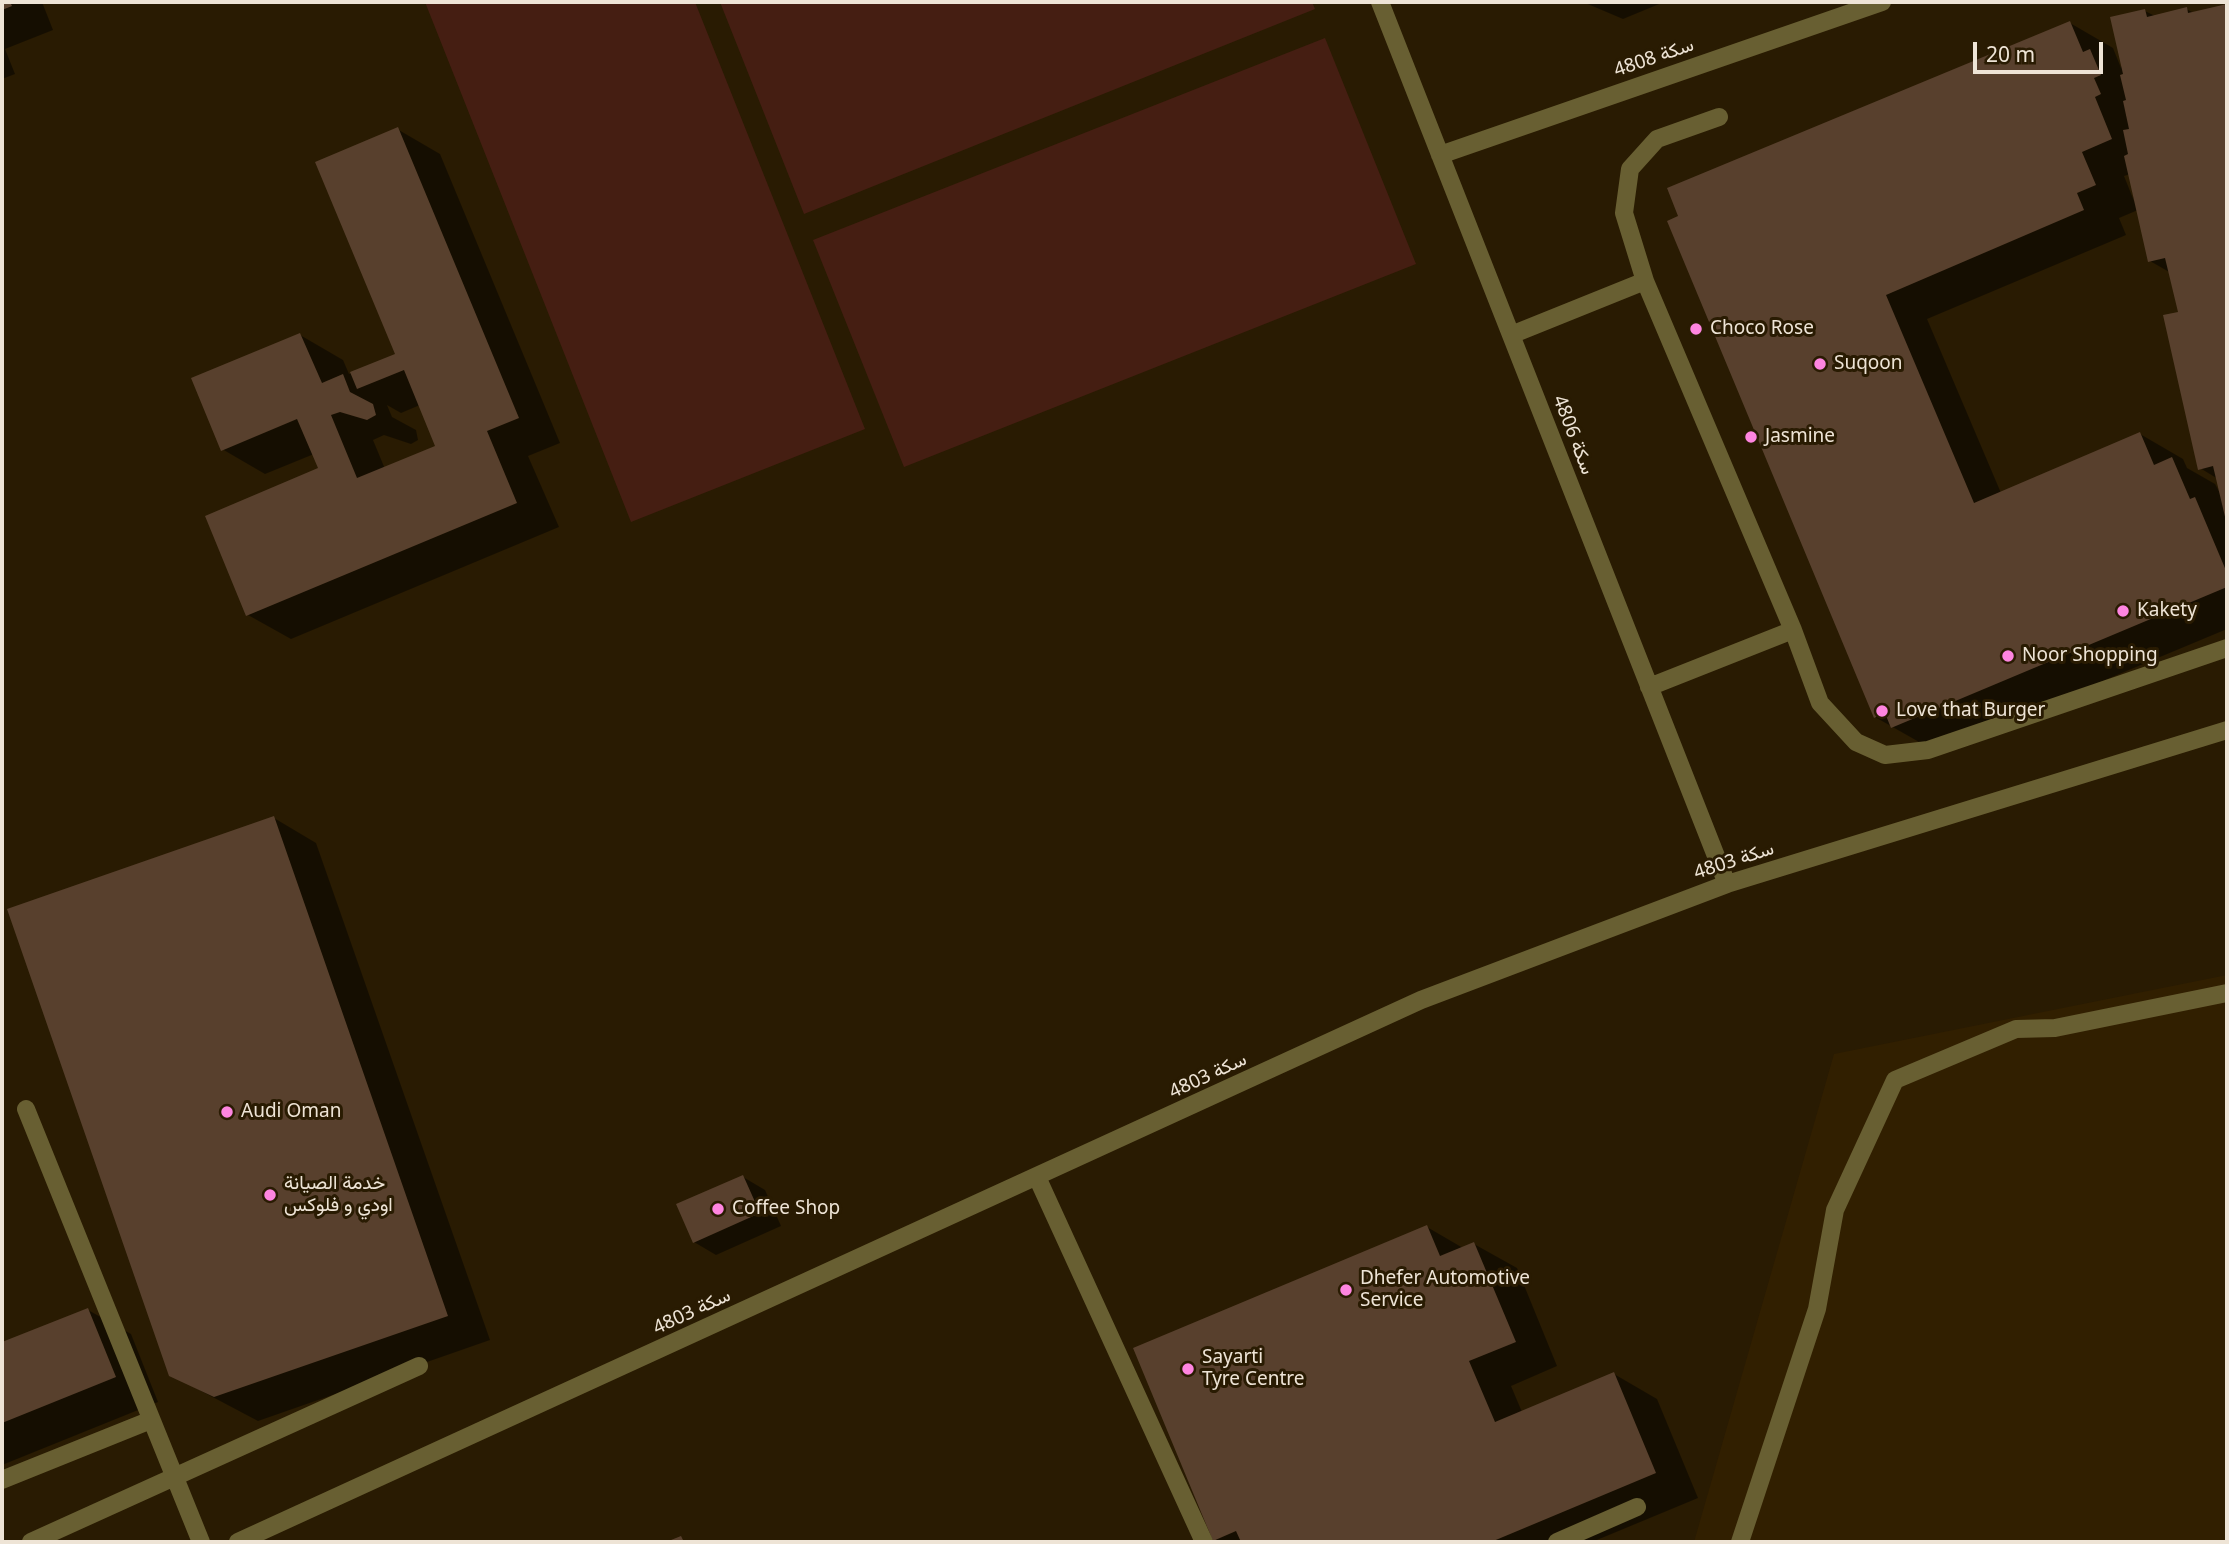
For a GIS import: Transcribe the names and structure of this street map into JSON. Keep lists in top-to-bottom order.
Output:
{
  "streets": {
    "street": ["سكة 4808", "سكة 4806", "سكة 4803"]
  },
  "crossings": [
    ["سكة 4808", "سكة 4806"],
    ["سكة 4806", "سكة 4803"]
  ],
  "places": [
    "Choco Rose",
    "Suqoon",
    "Jasmine",
    "Kakety",
    "Noor Shopping",
    "Love that Burger",
    "Audi Oman",
    "خدمة الصيانة اودي و فلوكس",
    "Coffee Shop",
    "Dhefer Automotive Service",
    "Sayarti Tyre Centre"
  ],
  "scale_bar": "20 m"
}
